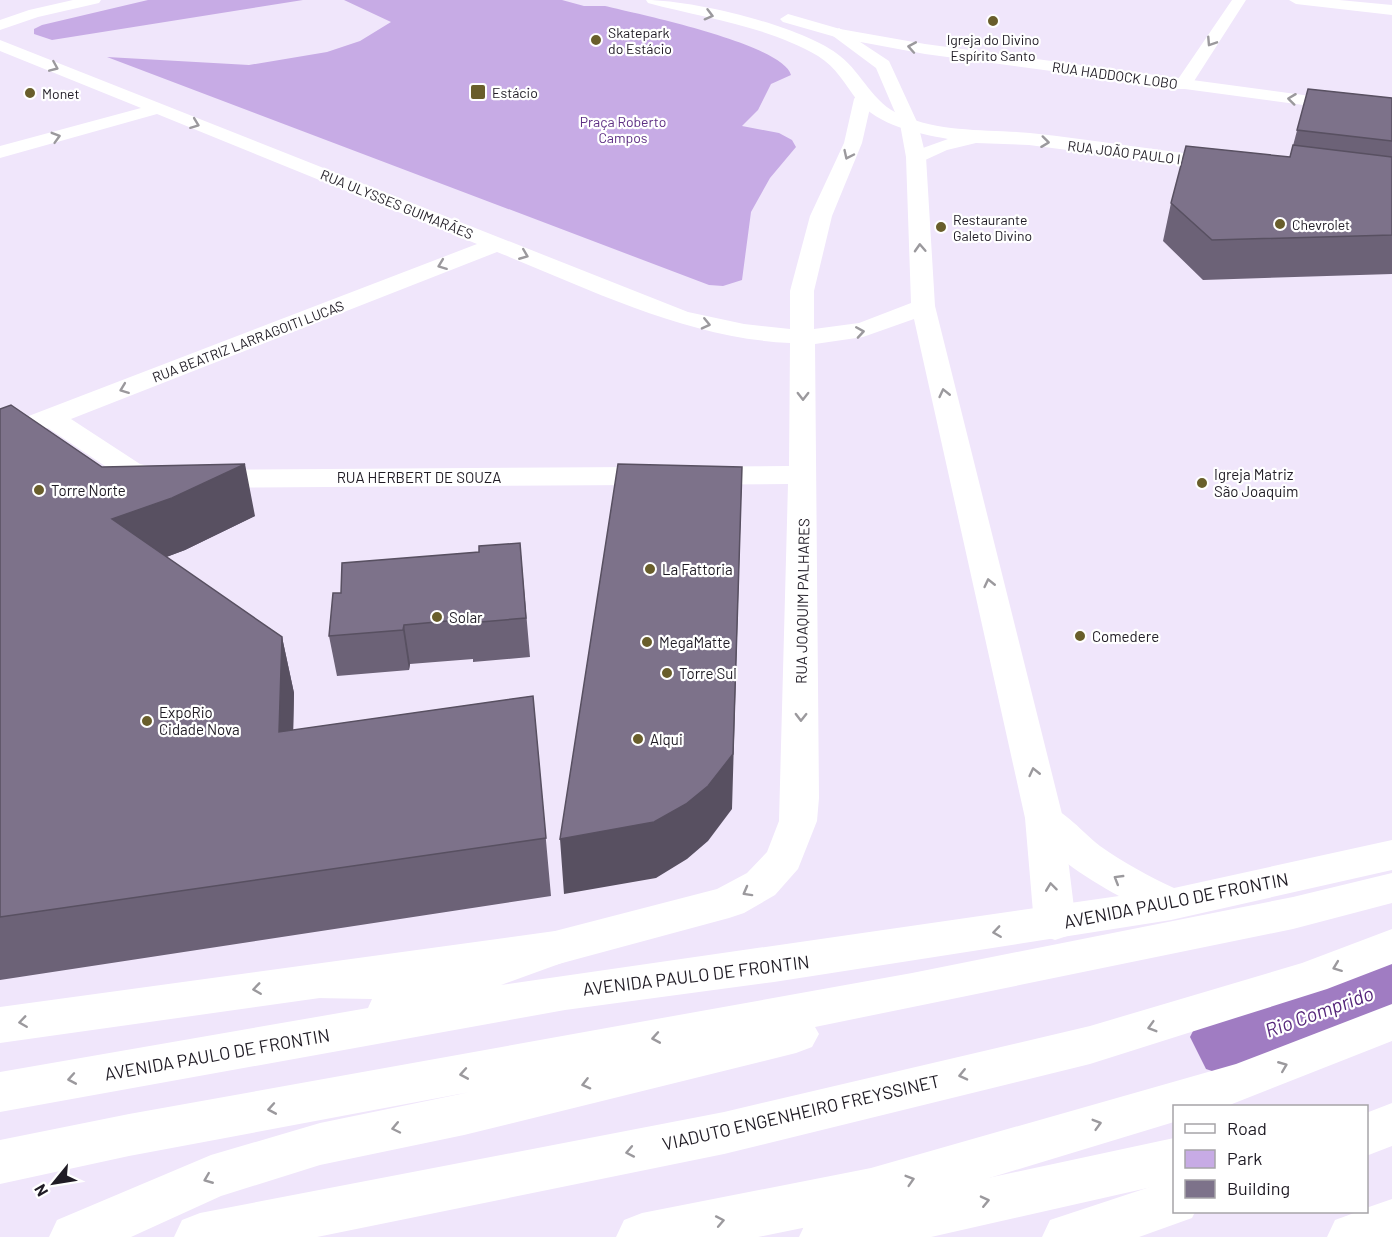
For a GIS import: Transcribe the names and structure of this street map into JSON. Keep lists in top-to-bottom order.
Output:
{
  "streets": {
    "main road": [
      "RUA HADDOCK LOBO",
      "RUA JOÃO PAULO I",
      "RUA ULYSSES GUIMARÃES",
      "RUA BEATRIZ LARRAGOITI LUCAS",
      "RUA HERBERT DE SOUZA",
      "RUA JOAQUIM PALHARES",
      "AVENIDA PAULO DE FRONTIN",
      "VIADUTO ENGENHEIRO FREYSSINET"
    ]
  },
  "crossings": [
    ["RUA JOÃO PAULO I", "RUA JOAQUIM PALHARES"],
    ["RUA ULYSSES GUIMARÃES", "RUA BEATRIZ LARRAGOITI LUCAS"],
    ["RUA ULYSSES GUIMARÃES", "RUA JOAQUIM PALHARES"],
    ["RUA BEATRIZ LARRAGOITI LUCAS", "RUA HERBERT DE SOUZA"],
    ["RUA HERBERT DE SOUZA", "RUA JOAQUIM PALHARES"]
  ],
  "one_way": ["RUA JOÃO PAULO I", "RUA ULYSSES GUIMARÃES", "RUA JOAQUIM PALHARES"],
  "water": ["Rio Comprido"],
  "parks": ["Praça Roberto Campos"],
  "places": {
    "other": [
      "Igreja do Divino Espírito Santo",
      "Skatepark do Estácio",
      "Monet",
      "Chevrolet",
      "Restaurante Galeto Divino",
      "Igreja Matriz São Joaquim",
      "Torre Norte",
      "La Fattoria",
      "Solar",
      "Comedere",
      "MegaMatte",
      "Torre Sul",
      "ExpoRio Cidade Nova",
      "Alqui"
    ],
    "transit": ["Estácio"]
  },
  "legend": ["Road", "Park", "Building"],
  "north": "bottom left"
}
